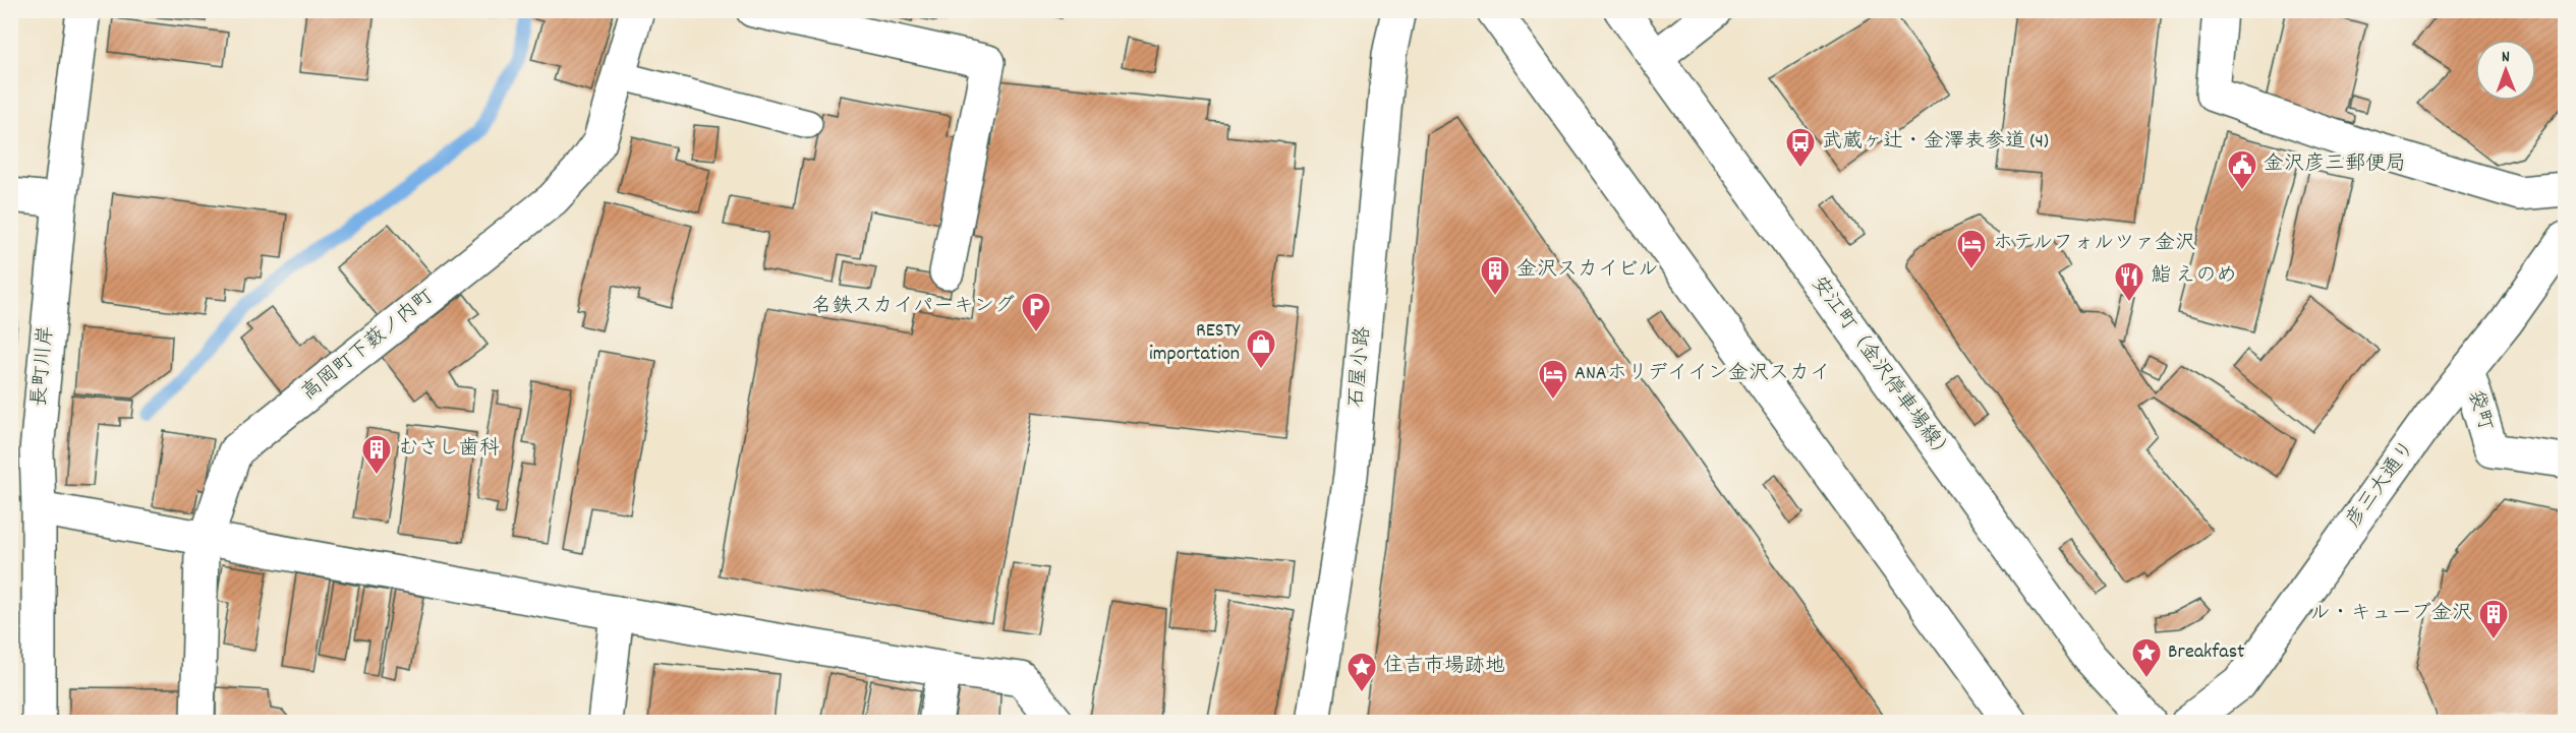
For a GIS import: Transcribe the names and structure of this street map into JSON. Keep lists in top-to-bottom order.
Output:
{
  "streets": {
    "street": [
      "高岡町下薮ノ内町",
      "長町川岸",
      "石屋小路",
      "安江町（金沢停車場線）",
      "袋町",
      "彦三大通り"
    ]
  },
  "crossings": [
    ["袋町", "彦三大通り"]
  ],
  "places": {
    "bus stop": ["武蔵ヶ辻・金澤表参道 (4)"],
    "public building": ["金沢彦三郵便局"],
    "hotel": ["ホテルフォルツァ金沢", "ANAホリデイイン金沢スカイ"],
    "building": ["金沢スカイビル", "むさし歯科", "ル・キューブ金沢"],
    "restaurant": ["鮨 えのめ"],
    "parking": ["名鉄スカイパーキング"],
    "shop": ["RESTY importation"],
    "place": ["Breakfast", "住吉市場跡地"]
  },
  "north": "top"
}
